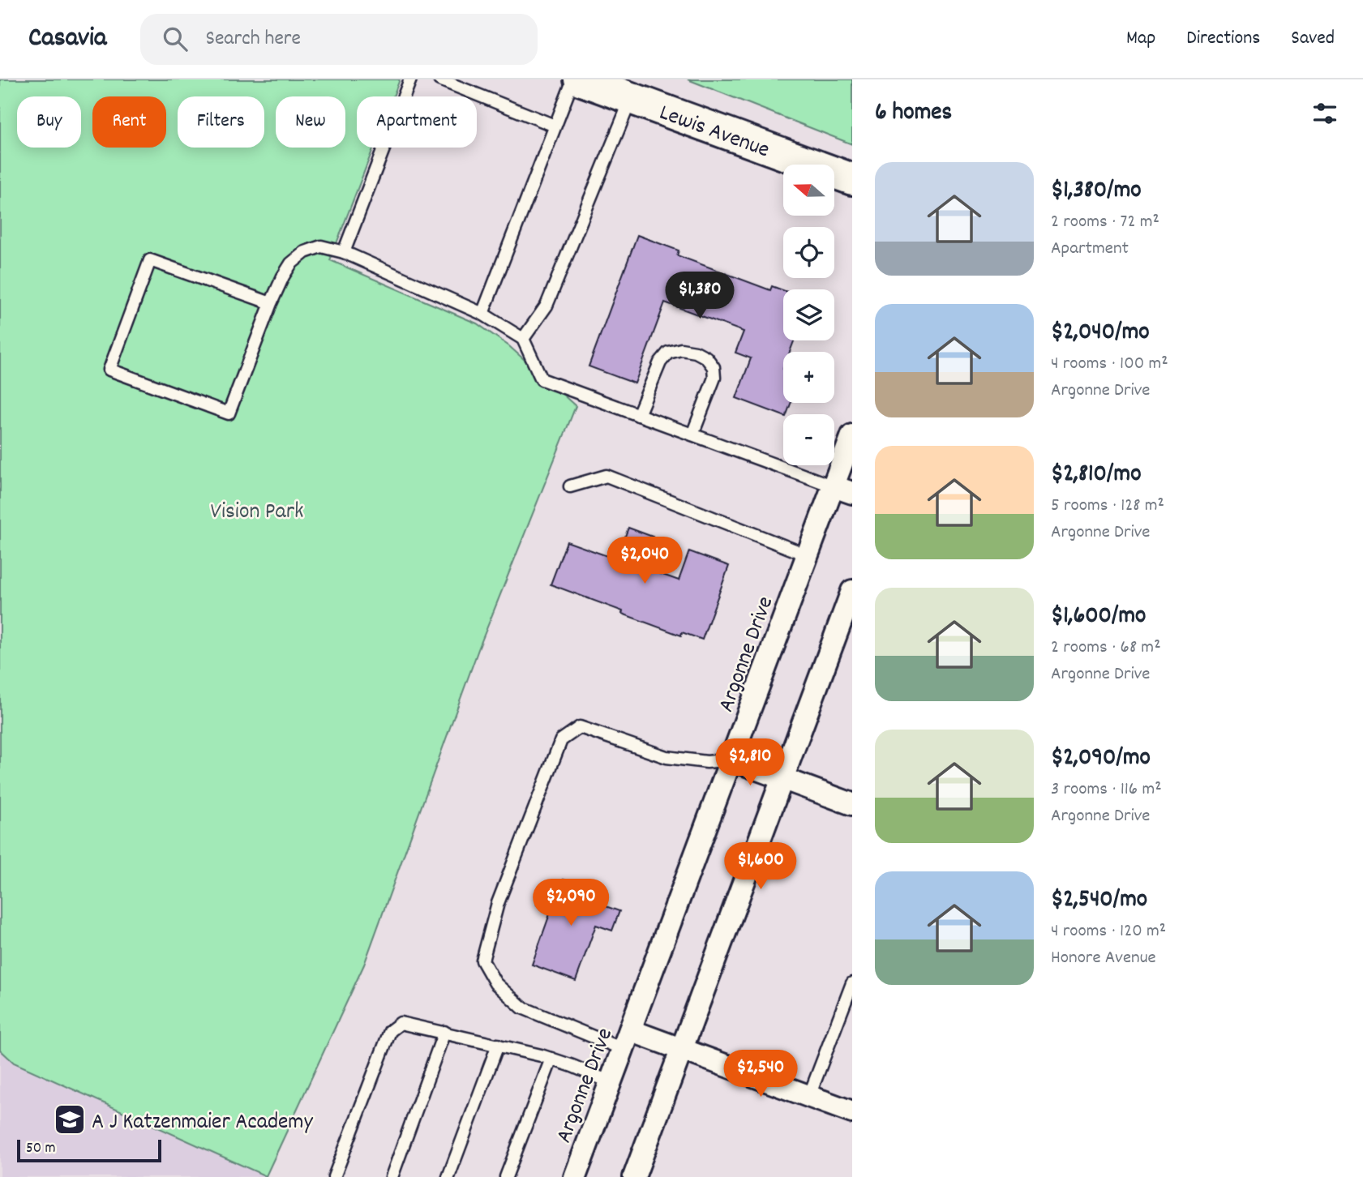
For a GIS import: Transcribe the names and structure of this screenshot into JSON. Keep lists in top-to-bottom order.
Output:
{
  "streets": {
    "main road": ["Lewis Avenue"],
    "street": ["Argonne Drive"]
  },
  "parks": ["Vision Park"],
  "places": {
    "school or university": ["A J Katzenmaier Academy"]
  },
  "scale_bar": "50 m",
  "north": "left",
  "page": {
    "header": "Casavia",
    "search": "Search here",
    "nav": ["Map", "Directions", "Saved"],
    "heading": "6 homes",
    "chip": [
      "Buy",
      "Rent",
      "Filters",
      "New",
      "Apartment"
    ],
    "list": [
      {
        "name": "$1,380/mo",
        "note": "2 rooms · 72 m² · Apartment"
      },
      {
        "name": "$2,040/mo",
        "note": "4 rooms · 100 m² · Argonne Drive"
      },
      {
        "name": "$2,810/mo",
        "note": "5 rooms · 128 m² · Argonne Drive"
      },
      {
        "name": "$1,600/mo",
        "note": "2 rooms · 68 m² · Argonne Drive"
      },
      {
        "name": "$2,090/mo",
        "note": "3 rooms · 116 m² · Argonne Drive"
      },
      {
        "name": "$2,540/mo",
        "note": "4 rooms · 120 m² · Honore Avenue"
      }
    ],
    "map_buttons": ["+", "−"],
    "price": [
      "$1,380",
      "$2,040",
      "$2,810",
      "$1,600",
      "$2,090",
      "$2,540"
    ],
    "scale": "50 m"
  }
}
